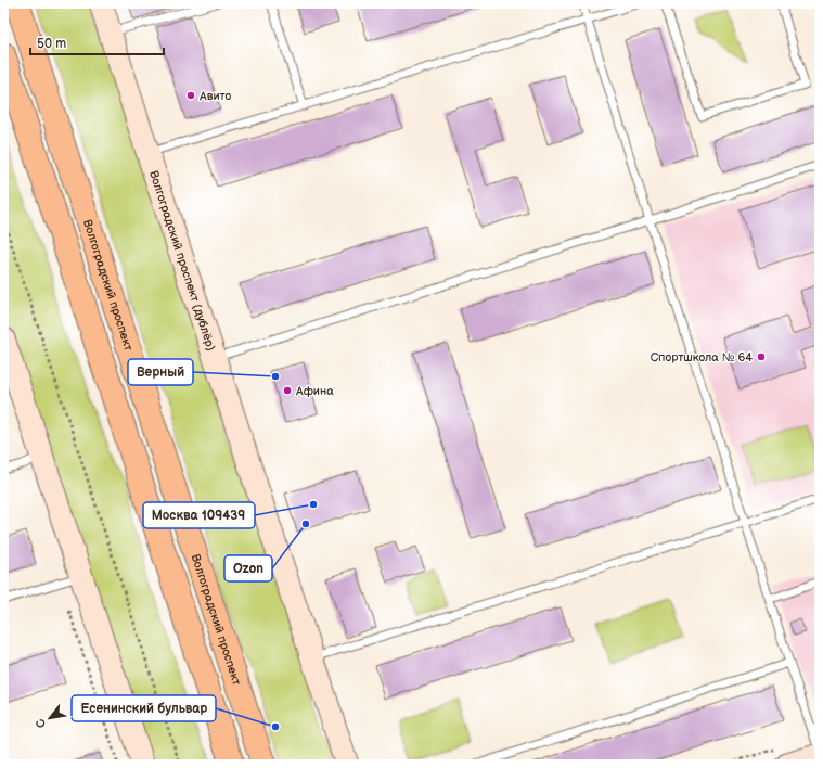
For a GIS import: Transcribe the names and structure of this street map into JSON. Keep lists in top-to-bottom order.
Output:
{
  "streets": {
    "main road": ["Волгоградский проспект"],
    "street": ["Волгоградский проспект (дублёр)"]
  },
  "places": [
    "Авито",
    "Спортшкола № 64",
    "Верный",
    "Афина",
    "Москва 109439",
    "Ozon",
    "Есенинский бульвар"
  ],
  "scale_bar": "50 m",
  "north": "bottom left"
}
